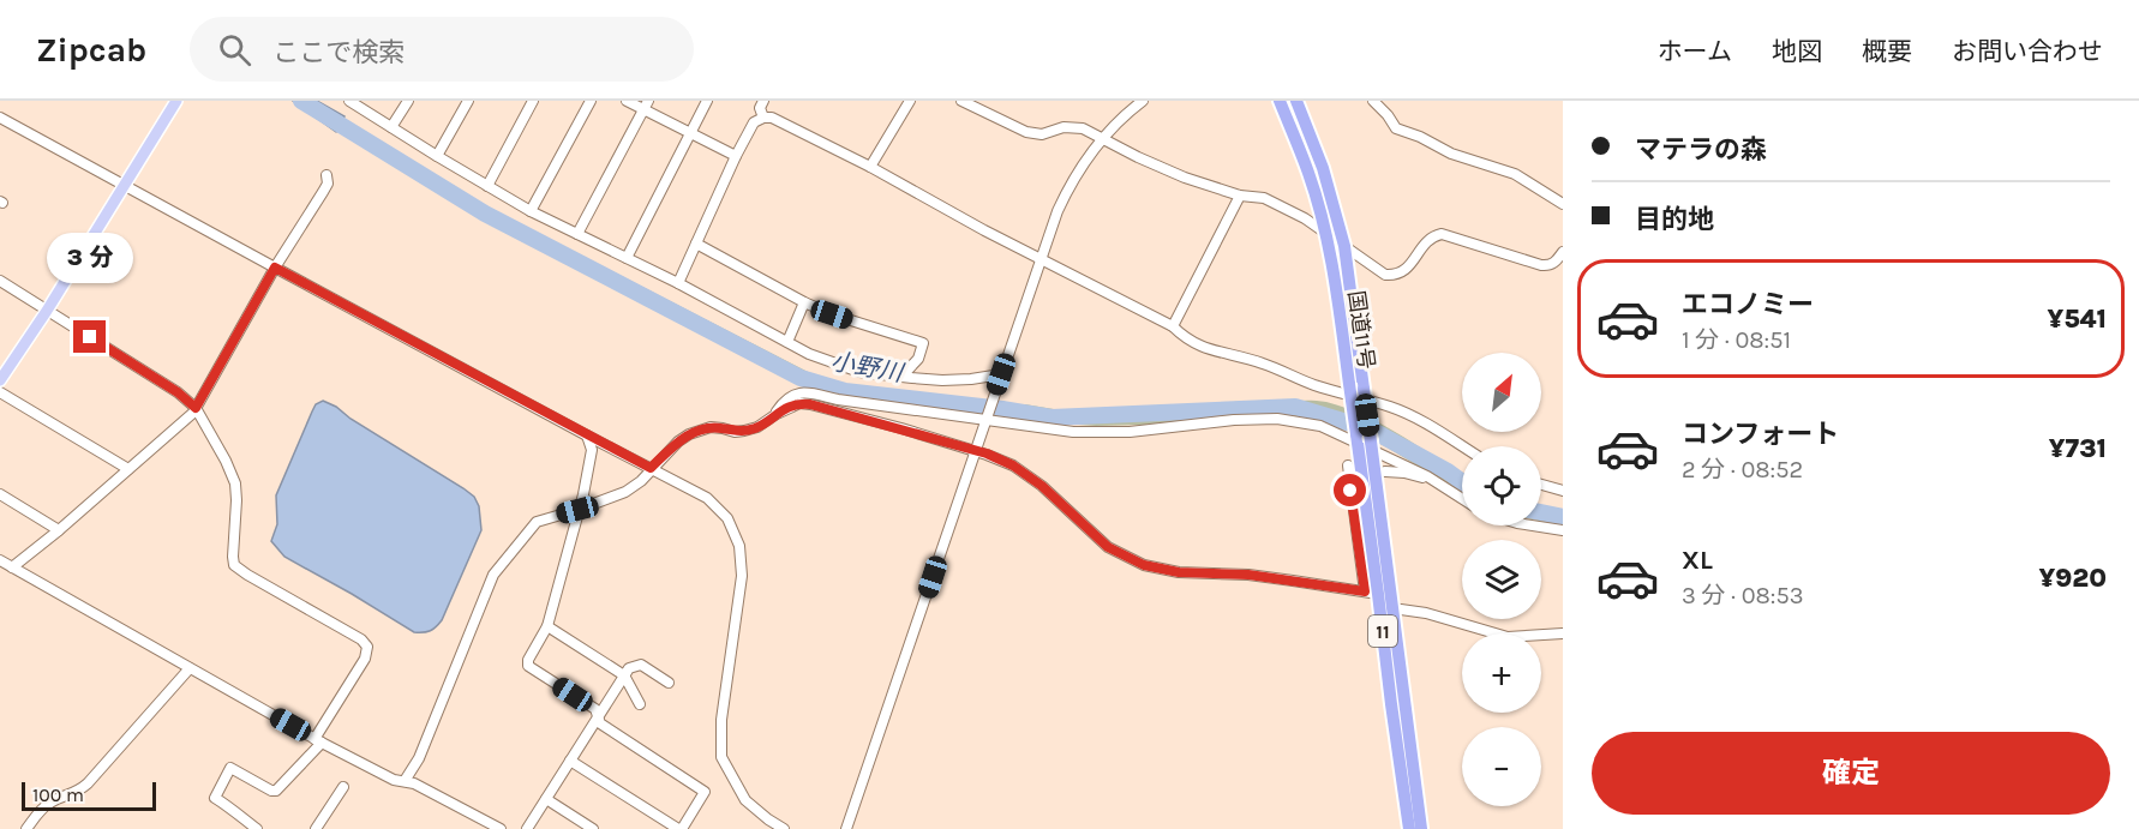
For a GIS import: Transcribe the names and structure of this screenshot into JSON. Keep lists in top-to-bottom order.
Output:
{
  "streets": {
    "highway": ["国道11号", "11"]
  },
  "water": ["小野川"],
  "scale_bar": "100 m",
  "north": "top right",
  "page": {
    "header": "Zipcab",
    "search": "ここで検索",
    "nav": [
      "ホーム",
      "地図",
      "概要",
      "お問い合わせ"
    ],
    "banner": ["マテラの森", "目的地"],
    "bubble": "3 分",
    "list": [
      {
        "name": "エコノミー",
        "note": "1 分 · 08:51",
        "value": "¥541"
      },
      {
        "name": "コンフォート",
        "note": "2 分 · 08:52",
        "value": "¥731"
      },
      {
        "name": "XL",
        "note": "3 分 · 08:53",
        "value": "¥920"
      }
    ],
    "map_buttons": ["+", "−"],
    "buttons": "確定",
    "scale": "100 m"
  }
}
